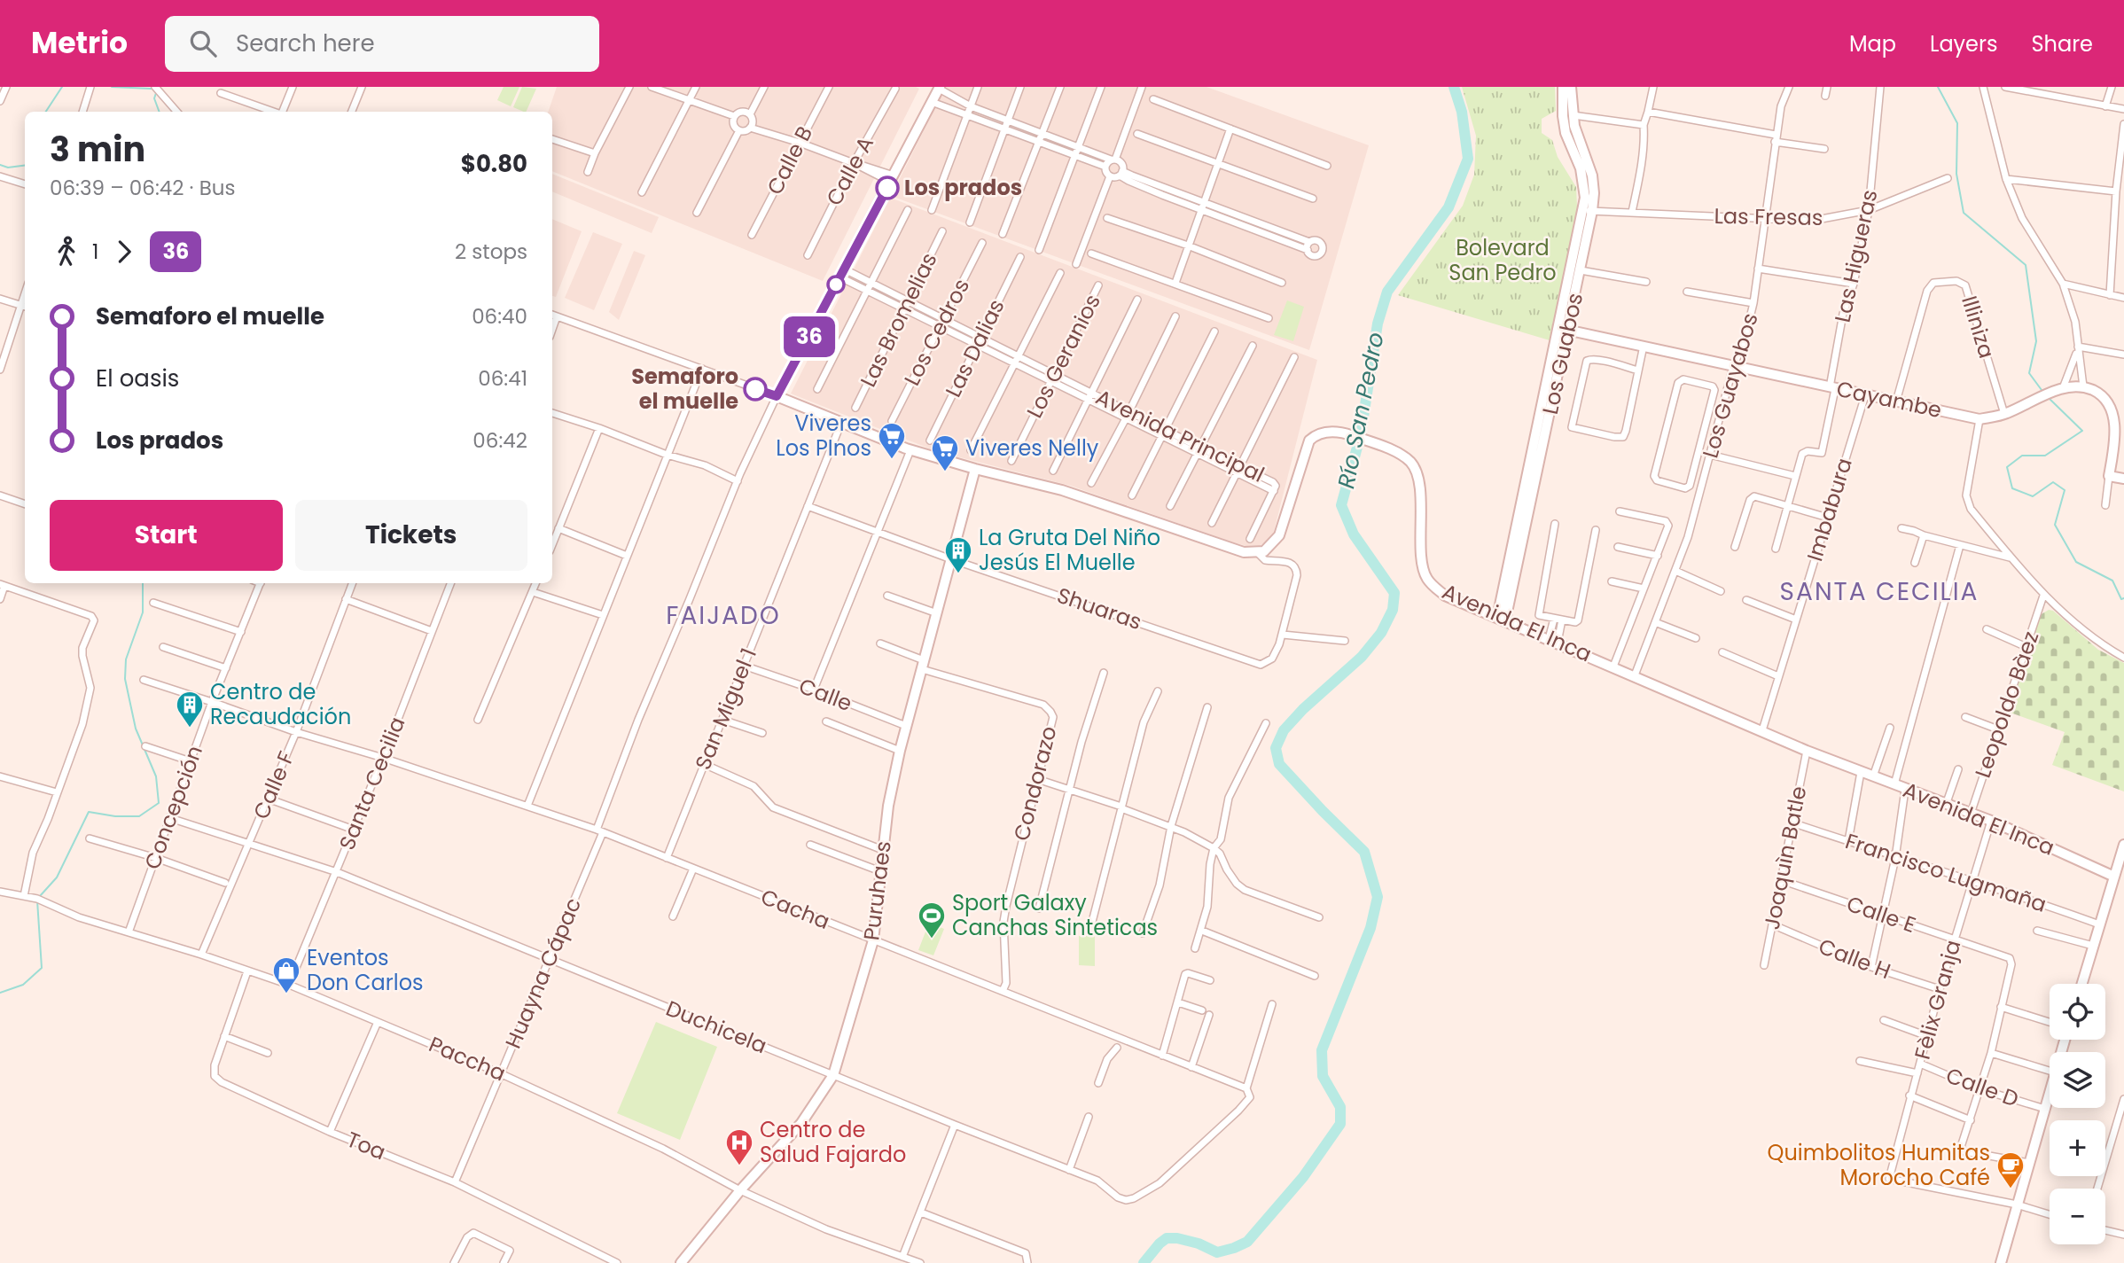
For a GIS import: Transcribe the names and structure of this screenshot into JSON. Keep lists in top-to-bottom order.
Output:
{
  "streets": {
    "street": [
      "Calle B",
      "Calle A",
      "Las Fresas",
      "Las Higueras",
      "Las Bromelias",
      "Illiniza",
      "Los Cedros",
      "Las Dalias",
      "Los Guabos",
      "Los Geranios",
      "Los Guayabos",
      "Cayambe",
      "Avenida Principal",
      "Imbabura",
      "Shuaras",
      "Avenida El Inca",
      "Calle",
      "Leopoldo Bàez",
      "San Miguel 1",
      "Santa Cecilia",
      "Condorazo",
      "Calle F",
      "Concepción",
      "Joaquìn Batle",
      "Francisco Lugmaña",
      "Puruhaes",
      "Cacha",
      "Calle E",
      "Calle H",
      "Huayna Cápac",
      "Fèlix Granja",
      "Duchicela",
      "Paccha",
      "Calle D",
      "Toa"
    ]
  },
  "crossings": [
    ["Las Fresas", "Las Higueras"],
    ["Las Fresas", "Los Guabos"],
    ["Las Fresas", "Los Guayabos"],
    ["Las Higueras", "Cayambe"],
    ["Las Bromelias", "Avenida Principal"],
    ["Illiniza", "Cayambe"],
    ["Los Cedros", "Avenida Principal"],
    ["Las Dalias", "Avenida Principal"],
    ["Los Guabos", "Cayambe"],
    ["Los Guabos", "Avenida El Inca"],
    ["Los Geranios", "Avenida Principal"],
    ["Los Guayabos", "Cayambe"],
    ["Los Guayabos", "Avenida El Inca"],
    ["Cayambe", "Imbabura"],
    ["Imbabura", "Avenida El Inca"],
    ["Shuaras", "Avenida El Inca"],
    ["Shuaras", "San Miguel 1"],
    ["Shuaras", "Puruhaes"],
    ["Avenida El Inca", "Leopoldo Bàez"],
    ["Avenida El Inca", "Joaquìn Batle"],
    ["Avenida El Inca", "Fèlix Granja"],
    ["Calle", "San Miguel 1"],
    ["Calle", "Puruhaes"],
    ["San Miguel 1", "Cacha"],
    ["Santa Cecilia", "Cacha"],
    ["Santa Cecilia", "Duchicela"],
    ["Santa Cecilia", "Paccha"],
    ["Condorazo", "Puruhaes"],
    ["Condorazo", "Cacha"],
    ["Calle F", "Cacha"],
    ["Calle F", "Duchicela"],
    ["Calle F", "Paccha"],
    ["Concepción", "Cacha"],
    ["Concepción", "Duchicela"],
    ["Concepción", "Paccha"],
    ["Joaquìn Batle", "Francisco Lugmaña"],
    ["Joaquìn Batle", "Calle E"],
    ["Joaquìn Batle", "Calle H"],
    ["Francisco Lugmaña", "Fèlix Granja"],
    ["Puruhaes", "Cacha"],
    ["Puruhaes", "Duchicela"],
    ["Puruhaes", "Paccha"],
    ["Cacha", "Huayna Cápac"],
    ["Cacha", "Duchicela"],
    ["Calle E", "Fèlix Granja"],
    ["Calle H", "Fèlix Granja"],
    ["Huayna Cápac", "Duchicela"],
    ["Huayna Cápac", "Paccha"],
    ["Huayna Cápac", "Toa"],
    ["Fèlix Granja", "Calle D"],
    ["Paccha", "Toa"]
  ],
  "districts": ["SANTA CECILIA", "FAIJADO"],
  "water": ["Río San Pedro"],
  "parks": ["Bolevard San Pedro"],
  "places": {
    "other": ["Los prados", "Semaforo el muelle"],
    "supermarket": ["Viveres Los PInos", "Viveres Nelly"],
    "building": ["La Gruta Del Niño Jesús El Muelle", "Centro de Recaudación"],
    "sports": ["Sport Galaxy Canchas Sinteticas"],
    "shop": ["Eventos Don Carlos"],
    "hospital": ["Centro de Salud Fajardo"],
    "cafe": ["Quimbolitos Humitas Morocho Café"]
  },
  "lines": ["bus line 36"],
  "page": {
    "header": "Metrio",
    "search": "Search here",
    "nav": ["Map", "Layers", "Share"],
    "on_map": "36",
    "heading": ["3 min", "06:39 – 06:42 · Bus", "$0.80"],
    "legs": ["1", "36", "2 stops"],
    "list": [
      {
        "name": "Semaforo el muelle",
        "value": "06:40"
      },
      {
        "name": "El oasis",
        "value": "06:41"
      },
      {
        "name": "Los prados",
        "value": "06:42"
      }
    ],
    "buttons": ["Start", "Tickets"],
    "map_buttons": ["+", "−"]
  }
}
